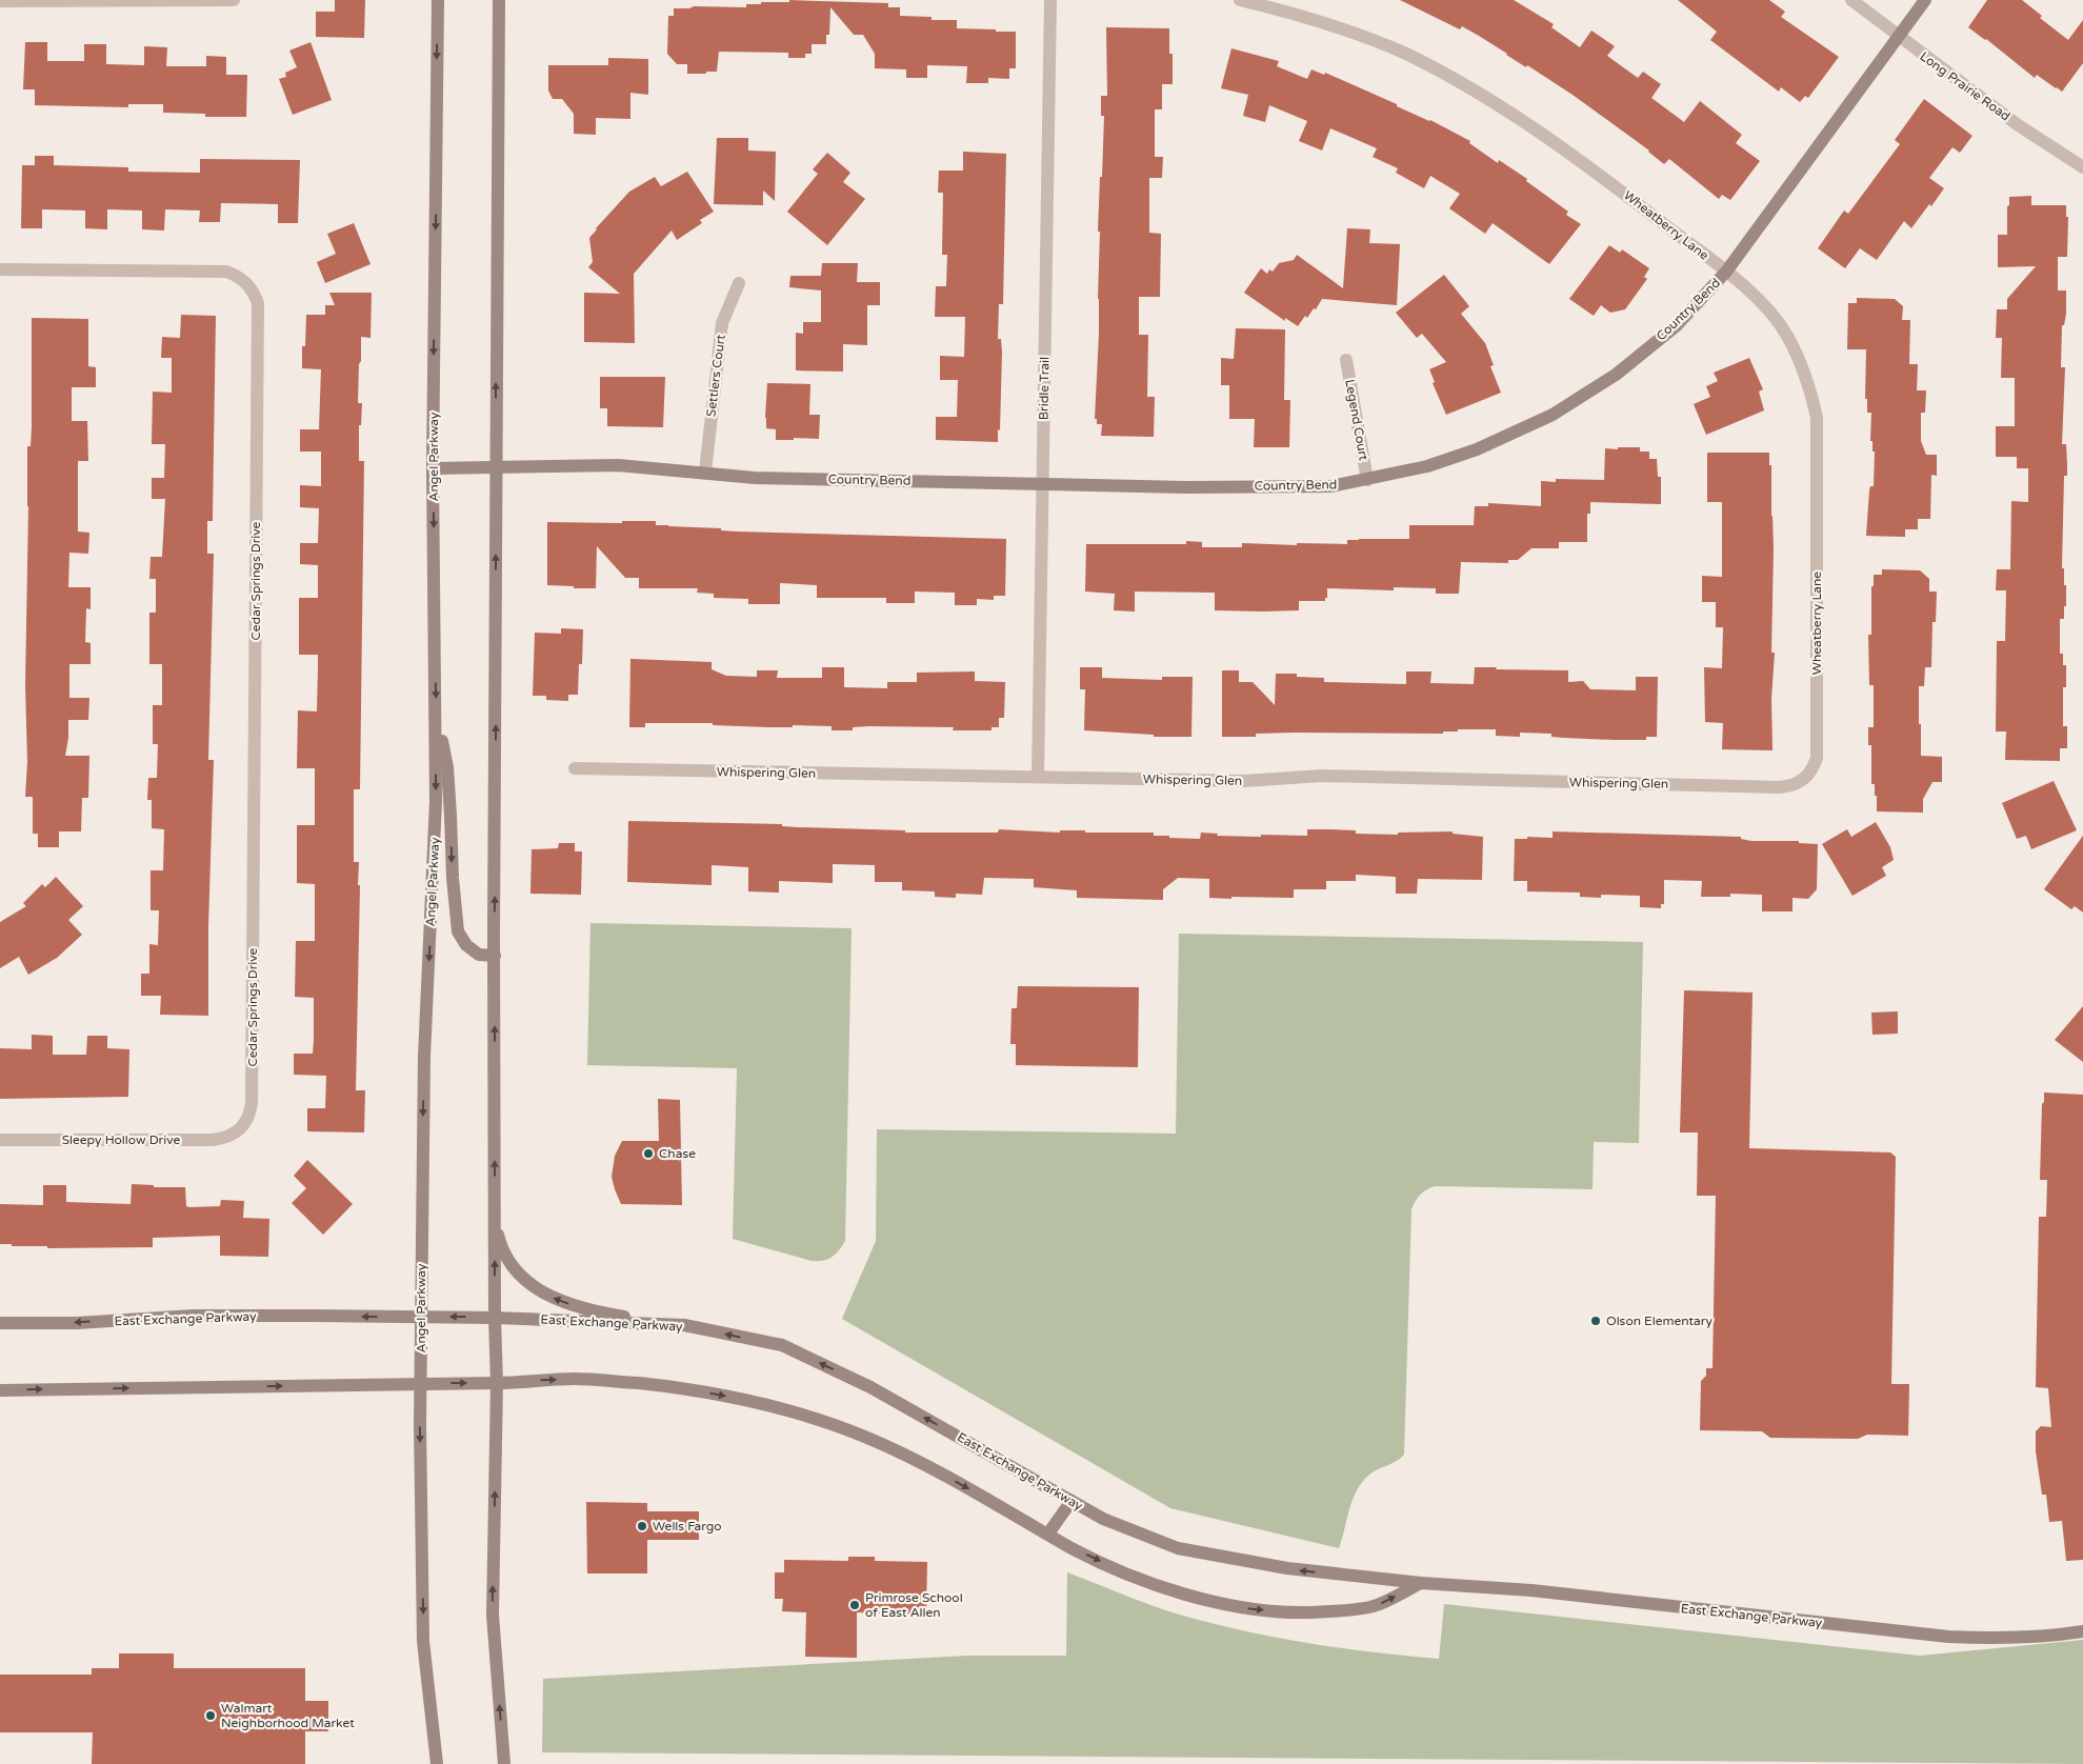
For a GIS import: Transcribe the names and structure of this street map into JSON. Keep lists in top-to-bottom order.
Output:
{
  "streets": {
    "main road": ["Country Bend", "Angel Parkway", "East Exchange Parkway"],
    "street": [
      "Long Prairie Road",
      "Wheatberry Lane",
      "Settlers Court",
      "Bridle Trail",
      "Legend Court",
      "Cedar Springs Drive",
      "Whispering Glen",
      "Sleepy Hollow Drive"
    ]
  },
  "crossings": [
    ["Long Prairie Road", "Country Bend"],
    ["Wheatberry Lane", "Country Bend"],
    ["Wheatberry Lane", "Whispering Glen"],
    ["Country Bend", "Settlers Court"],
    ["Country Bend", "Bridle Trail"],
    ["Country Bend", "Legend Court"],
    ["Country Bend", "Angel Parkway"],
    ["Bridle Trail", "Whispering Glen"],
    ["Angel Parkway", "East Exchange Parkway"],
    ["Cedar Springs Drive", "Sleepy Hollow Drive"]
  ],
  "places": [
    "Chase",
    "Olson Elementary",
    "Wells Fargo",
    "Primrose School of East Allen",
    "Walmart Neighborhood Market"
  ]
}
